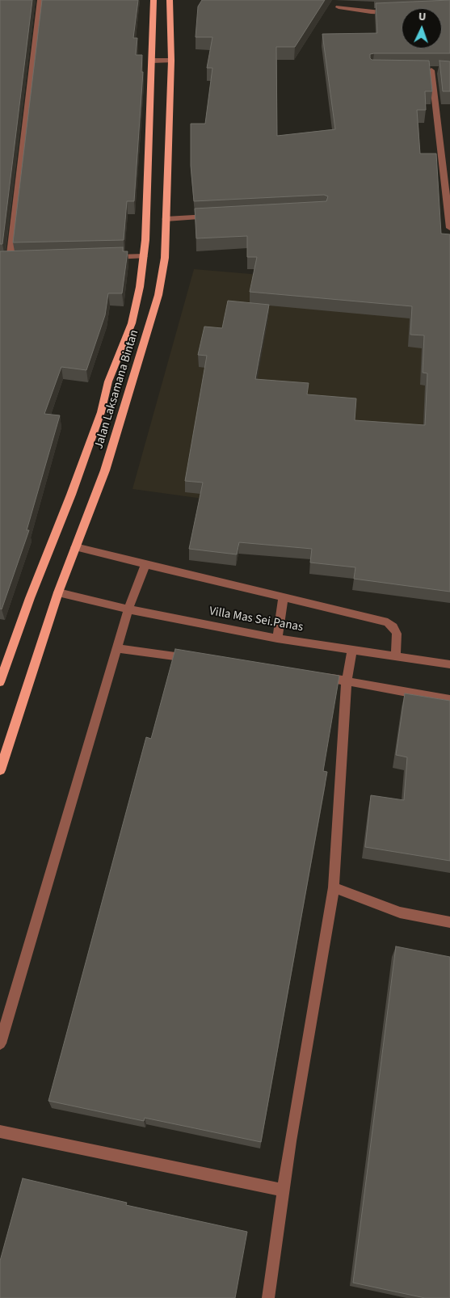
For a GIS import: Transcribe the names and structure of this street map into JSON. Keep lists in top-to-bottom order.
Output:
{
  "streets": {
    "main road": ["Jalan Laksamana Bintan"],
    "street": ["Villa Mas Sei.Panas"]
  },
  "crossings": [
    ["Jalan Laksamana Bintan", "Villa Mas Sei.Panas"]
  ],
  "north": "top"
}
